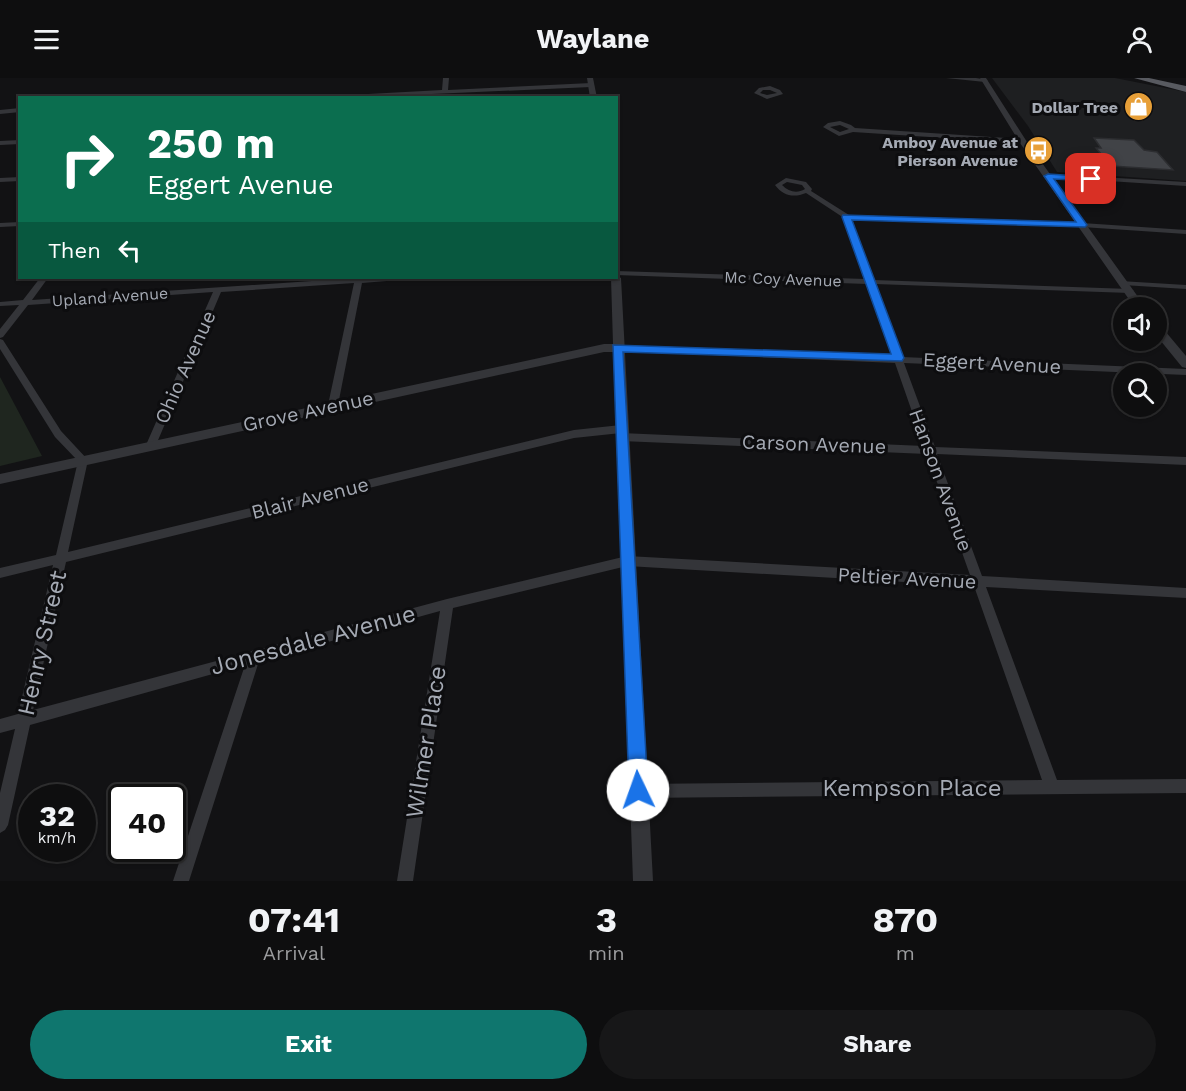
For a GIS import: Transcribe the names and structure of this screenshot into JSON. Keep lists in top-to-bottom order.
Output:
{
  "streets": {
    "street": [
      "Mc Coy Avenue",
      "Upland Avenue",
      "Eggert Avenue",
      "Ohio Avenue",
      "Grove Avenue",
      "Carson Avenue",
      "Hanson Avenue",
      "Blair Avenue",
      "Peltier Avenue",
      "Jonesdale Avenue",
      "Henry Street",
      "Wilmer Place",
      "Kempson Place"
    ]
  },
  "crossings": [
    ["Mc Coy Avenue", "Hanson Avenue"],
    ["Upland Avenue", "Ohio Avenue"],
    ["Eggert Avenue", "Grove Avenue"],
    ["Eggert Avenue", "Hanson Avenue"],
    ["Ohio Avenue", "Grove Avenue"],
    ["Grove Avenue", "Henry Street"],
    ["Carson Avenue", "Hanson Avenue"],
    ["Carson Avenue", "Blair Avenue"],
    ["Hanson Avenue", "Peltier Avenue"],
    ["Hanson Avenue", "Kempson Place"],
    ["Blair Avenue", "Henry Street"],
    ["Peltier Avenue", "Jonesdale Avenue"],
    ["Jonesdale Avenue", "Henry Street"],
    ["Jonesdale Avenue", "Wilmer Place"]
  ],
  "places": {
    "shop": ["Dollar Tree"],
    "bus stop": ["Amboy Avenue at Pierson Avenue"]
  },
  "page": {
    "header": "Waylane",
    "turn": ["250 m", "Eggert Avenue"],
    "then": "Then",
    "speed": "32 km/h",
    "limit": "40",
    "eta": [
      "07:41",
      "Arrival",
      "3",
      "min",
      "870",
      "m"
    ],
    "buttons": ["Exit", "Share"]
  }
}
